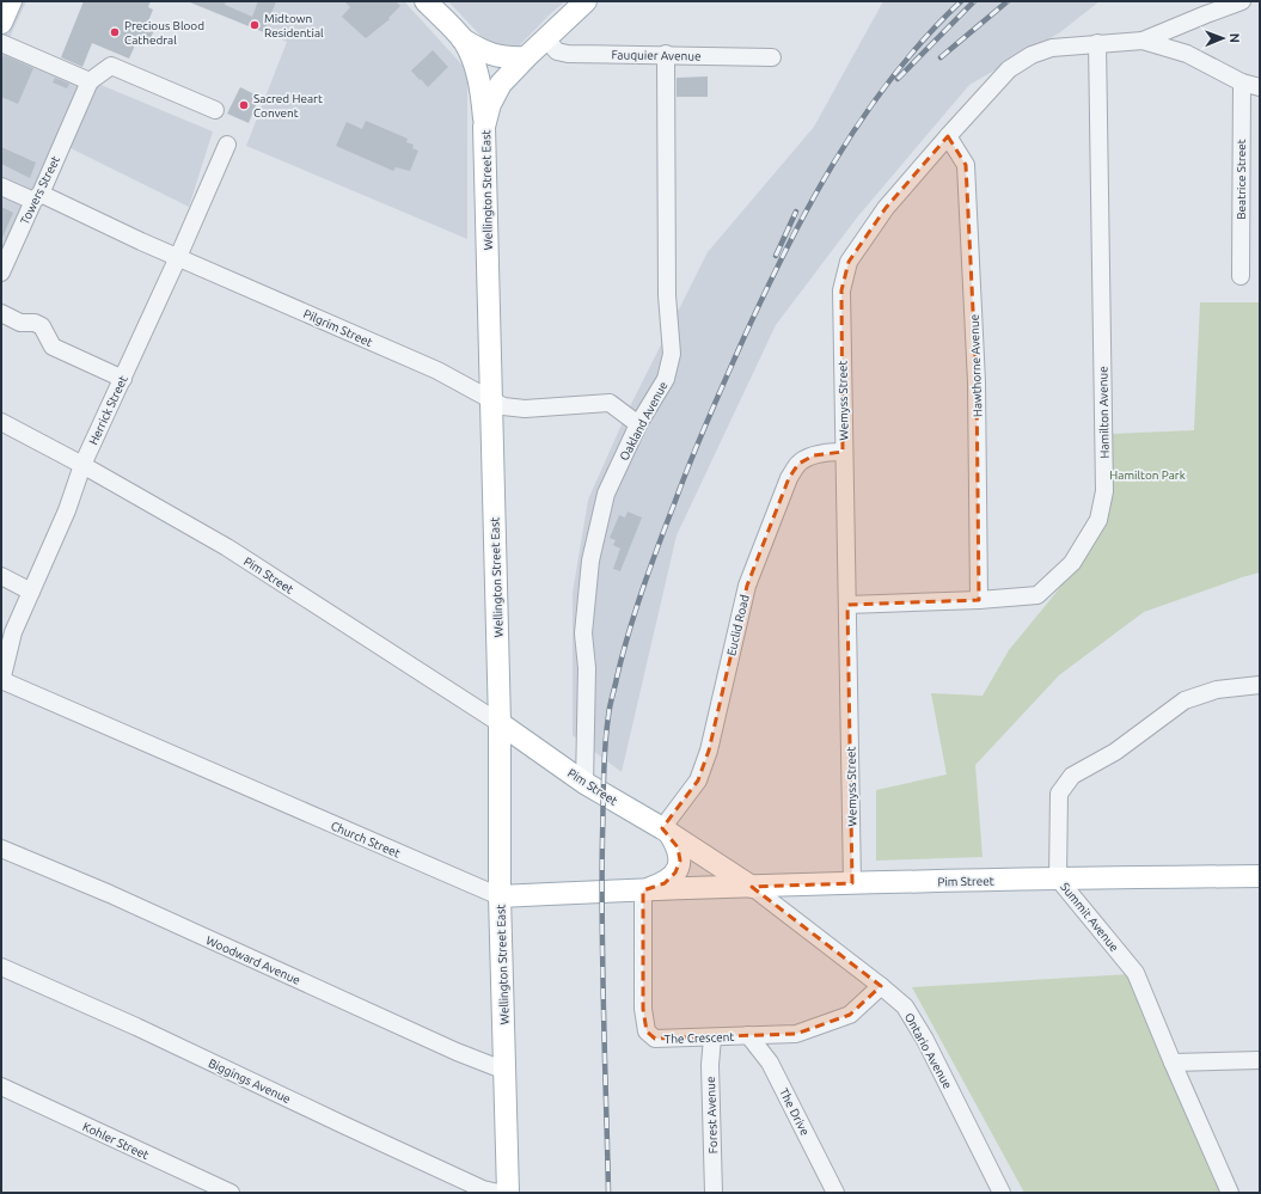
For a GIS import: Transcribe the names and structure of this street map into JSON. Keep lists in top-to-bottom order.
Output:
{
  "streets": {
    "main road": ["Wellington Street East", "Pim Street", "Church Street"],
    "street": [
      "Fauquier Avenue",
      "Beatrice Street",
      "Towers Street",
      "Pilgrim Street",
      "Hawthorne Avenue",
      "Wemyss Street",
      "Herrick Street",
      "Hamilton Avenue",
      "Oakland Avenue",
      "Euclid Road",
      "Summit Avenue",
      "Woodward Avenue",
      "The Crescent",
      "Ontario Avenue",
      "Biggings Avenue",
      "The Drive",
      "Forest Avenue",
      "Kohler Street"
    ]
  },
  "crossings": [
    ["Fauquier Avenue", "Wellington Street East"],
    ["Fauquier Avenue", "Oakland Avenue"],
    ["Towers Street", "Pilgrim Street"],
    ["Wellington Street East", "Pilgrim Street"],
    ["Wellington Street East", "Pim Street"],
    ["Wellington Street East", "Church Street"],
    ["Wellington Street East", "Woodward Avenue"],
    ["Pilgrim Street", "Herrick Street"],
    ["Pilgrim Street", "Oakland Avenue"],
    ["Hawthorne Avenue", "Wemyss Street"],
    ["Hawthorne Avenue", "Hamilton Avenue"],
    ["Wemyss Street", "Hamilton Avenue"],
    ["Wemyss Street", "Pim Street"],
    ["Wemyss Street", "Euclid Road"],
    ["Herrick Street", "Pim Street"],
    ["Herrick Street", "Church Street"],
    ["Oakland Avenue", "Pim Street"],
    ["Pim Street", "Euclid Road"],
    ["Pim Street", "Church Street"],
    ["Pim Street", "Summit Avenue"],
    ["Pim Street", "Ontario Avenue"],
    ["Church Street", "The Crescent"],
    ["Church Street", "Ontario Avenue"],
    ["The Crescent", "Ontario Avenue"],
    ["The Crescent", "The Drive"],
    ["The Crescent", "Forest Avenue"]
  ],
  "parks": ["Hamilton Park"],
  "places": ["Midtown Residential", "Precious Blood Cathedral", "Sacred Heart Convent"],
  "north": "right"
}
